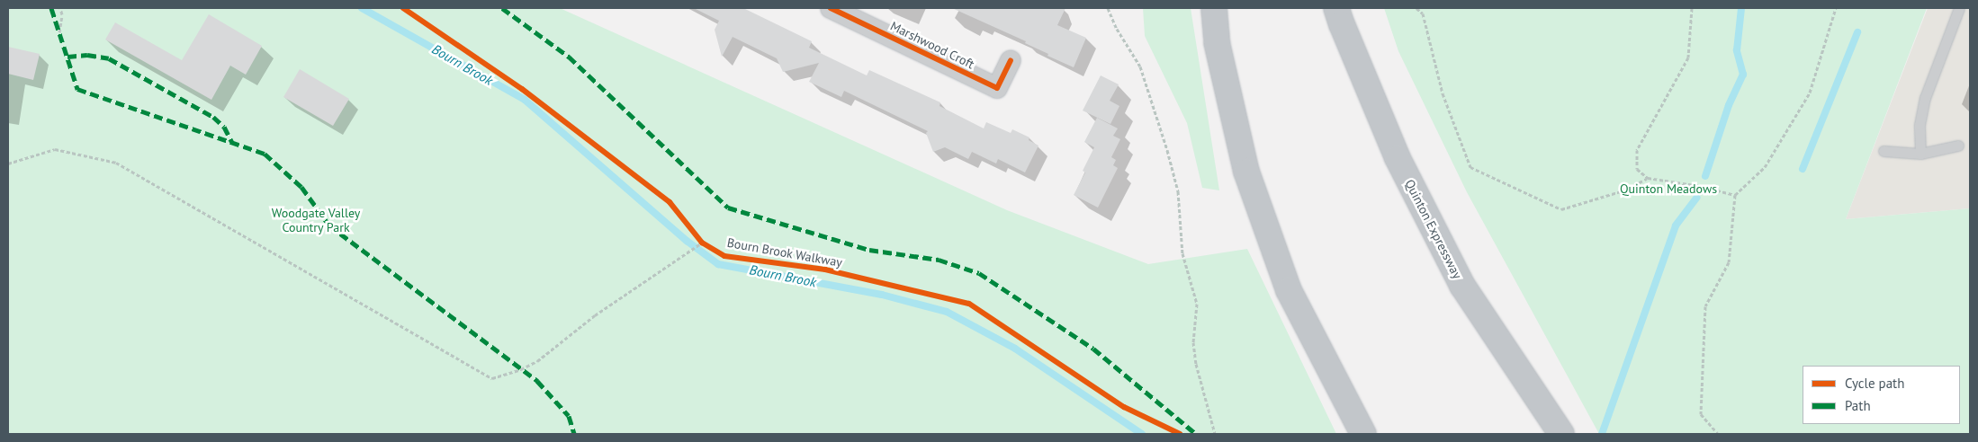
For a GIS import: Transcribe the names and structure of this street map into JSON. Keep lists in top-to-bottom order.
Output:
{
  "streets": {
    "highway": ["Quinton Expressway"],
    "street": ["Marshwood Croft"],
    "cycle path": ["Bourn Brook Walkway"]
  },
  "water": ["Bourn Brook"],
  "parks": ["Quinton Meadows", "Woodgate Valley Country Park"],
  "legend": ["Cycle path", "Path"]
}
